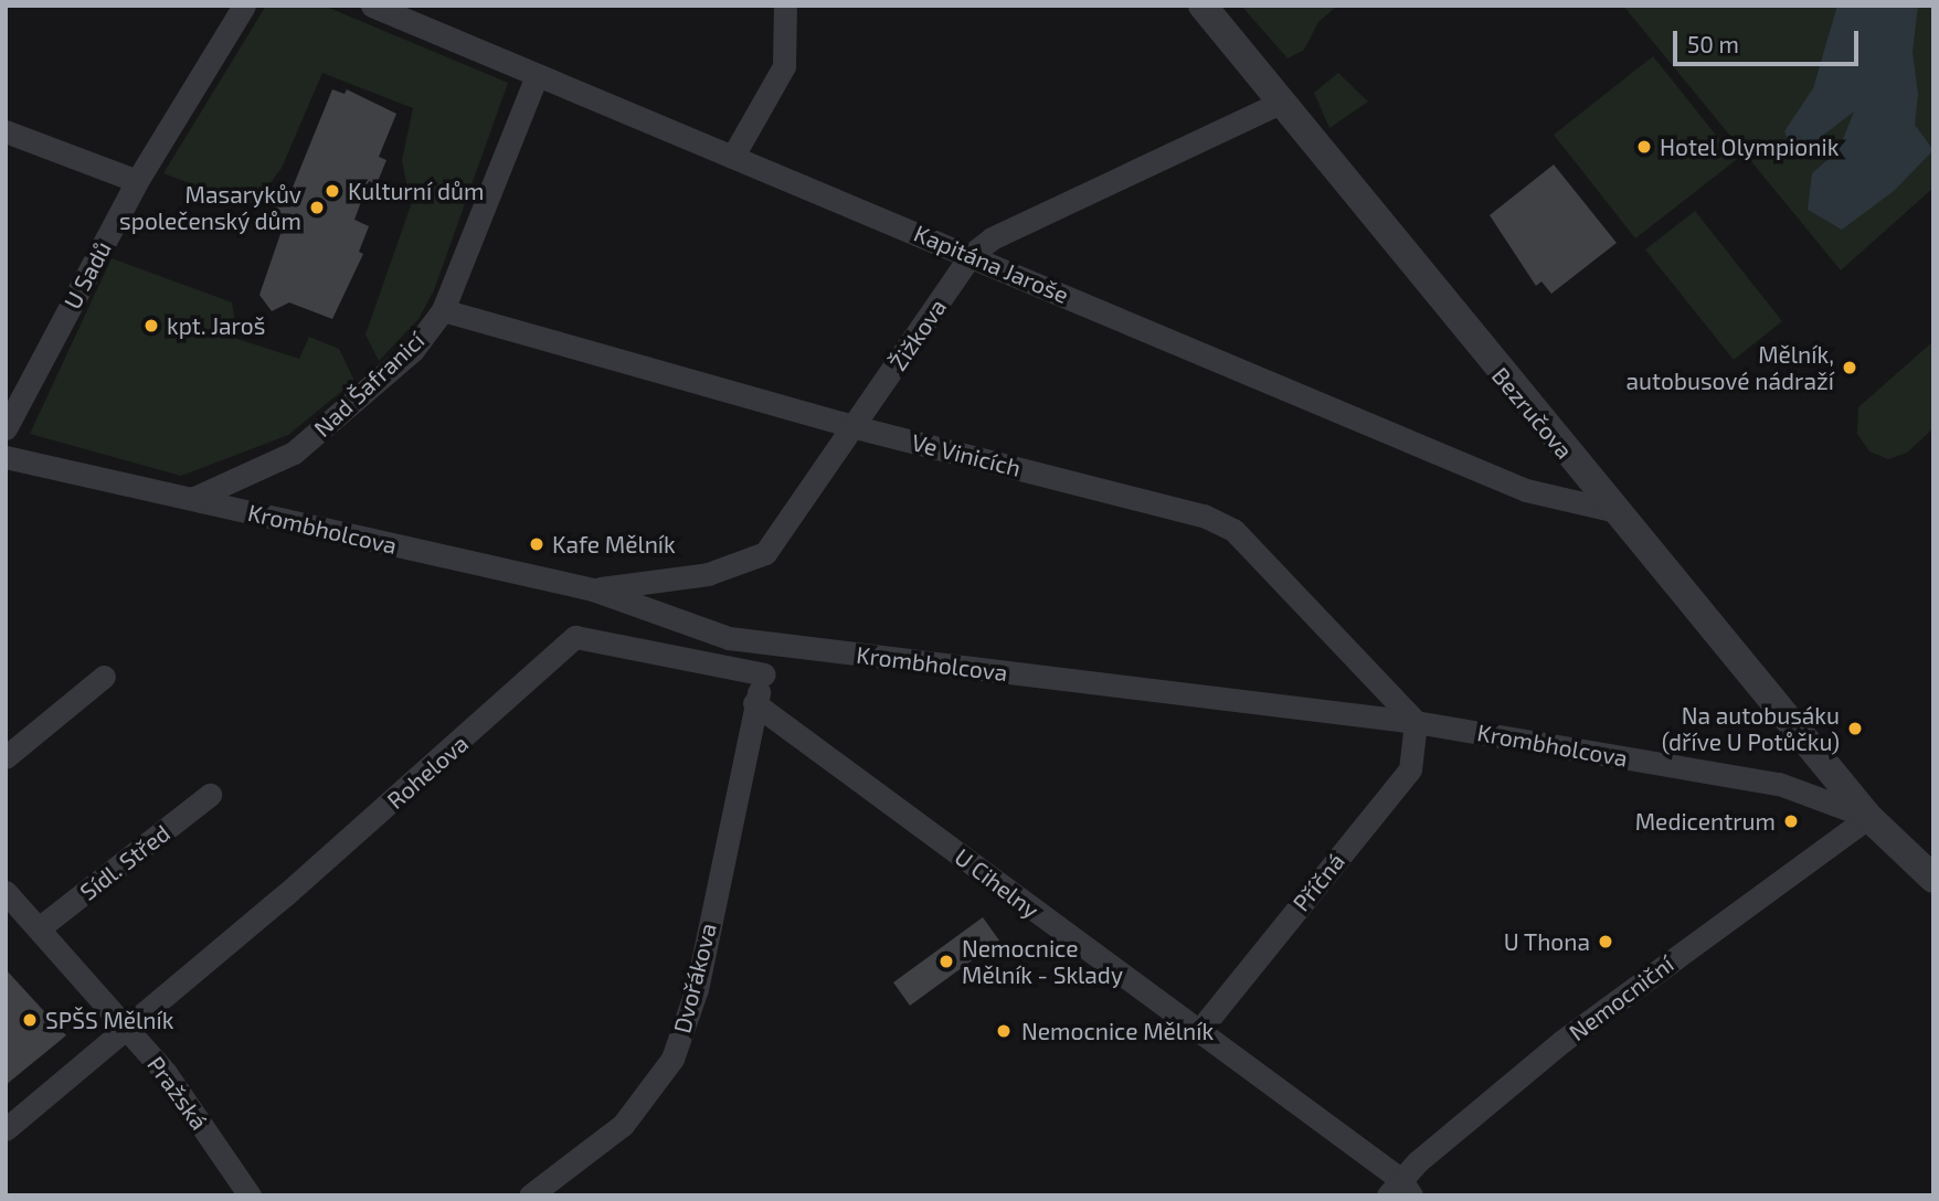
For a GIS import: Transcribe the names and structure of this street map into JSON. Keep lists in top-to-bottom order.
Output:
{
  "streets": {
    "street": [
      "Kapitána Jaroše",
      "U Sadů",
      "Žižkova",
      "Nad Šafranicí",
      "Bezručova",
      "Ve Vinicích",
      "Krombholcova",
      "Rohelova",
      "Sídl. Střed",
      "Příčná",
      "U Cihelny",
      "Dvořákova",
      "Nemocniční",
      "Pražská"
    ]
  },
  "crossings": [
    ["Kapitána Jaroše", "Žižkova"],
    ["Kapitána Jaroše", "Nad Šafranicí"],
    ["Kapitána Jaroše", "Bezručova"],
    ["Žižkova", "Bezručova"],
    ["Žižkova", "Ve Vinicích"],
    ["Žižkova", "Krombholcova"],
    ["Nad Šafranicí", "Ve Vinicích"],
    ["Nad Šafranicí", "Krombholcova"],
    ["Bezručova", "Krombholcova"],
    ["Bezručova", "Nemocniční"],
    ["Ve Vinicích", "Krombholcova"],
    ["Ve Vinicích", "Příčná"],
    ["Krombholcova", "Příčná"],
    ["Krombholcova", "Nemocniční"],
    ["Rohelova", "Pražská"],
    ["Sídl. Střed", "Pražská"],
    ["Příčná", "U Cihelny"],
    ["U Cihelny", "Dvořákova"],
    ["U Cihelny", "Nemocniční"]
  ],
  "places": [
    "Hotel Olympionik",
    "Kulturní dům",
    "Masarykův společenský dům",
    "kpt. Jaroš",
    "Mělník, autobusové nádraží",
    "Kafe Mělník",
    "Na autobusáku (dříve U Potůčku)",
    "Medicentrum",
    "U Thona",
    "Nemocnice Mělník - Sklady",
    "SPŠS Mělník",
    "Nemocnice Mělník"
  ],
  "scale_bar": "50 m"
}
